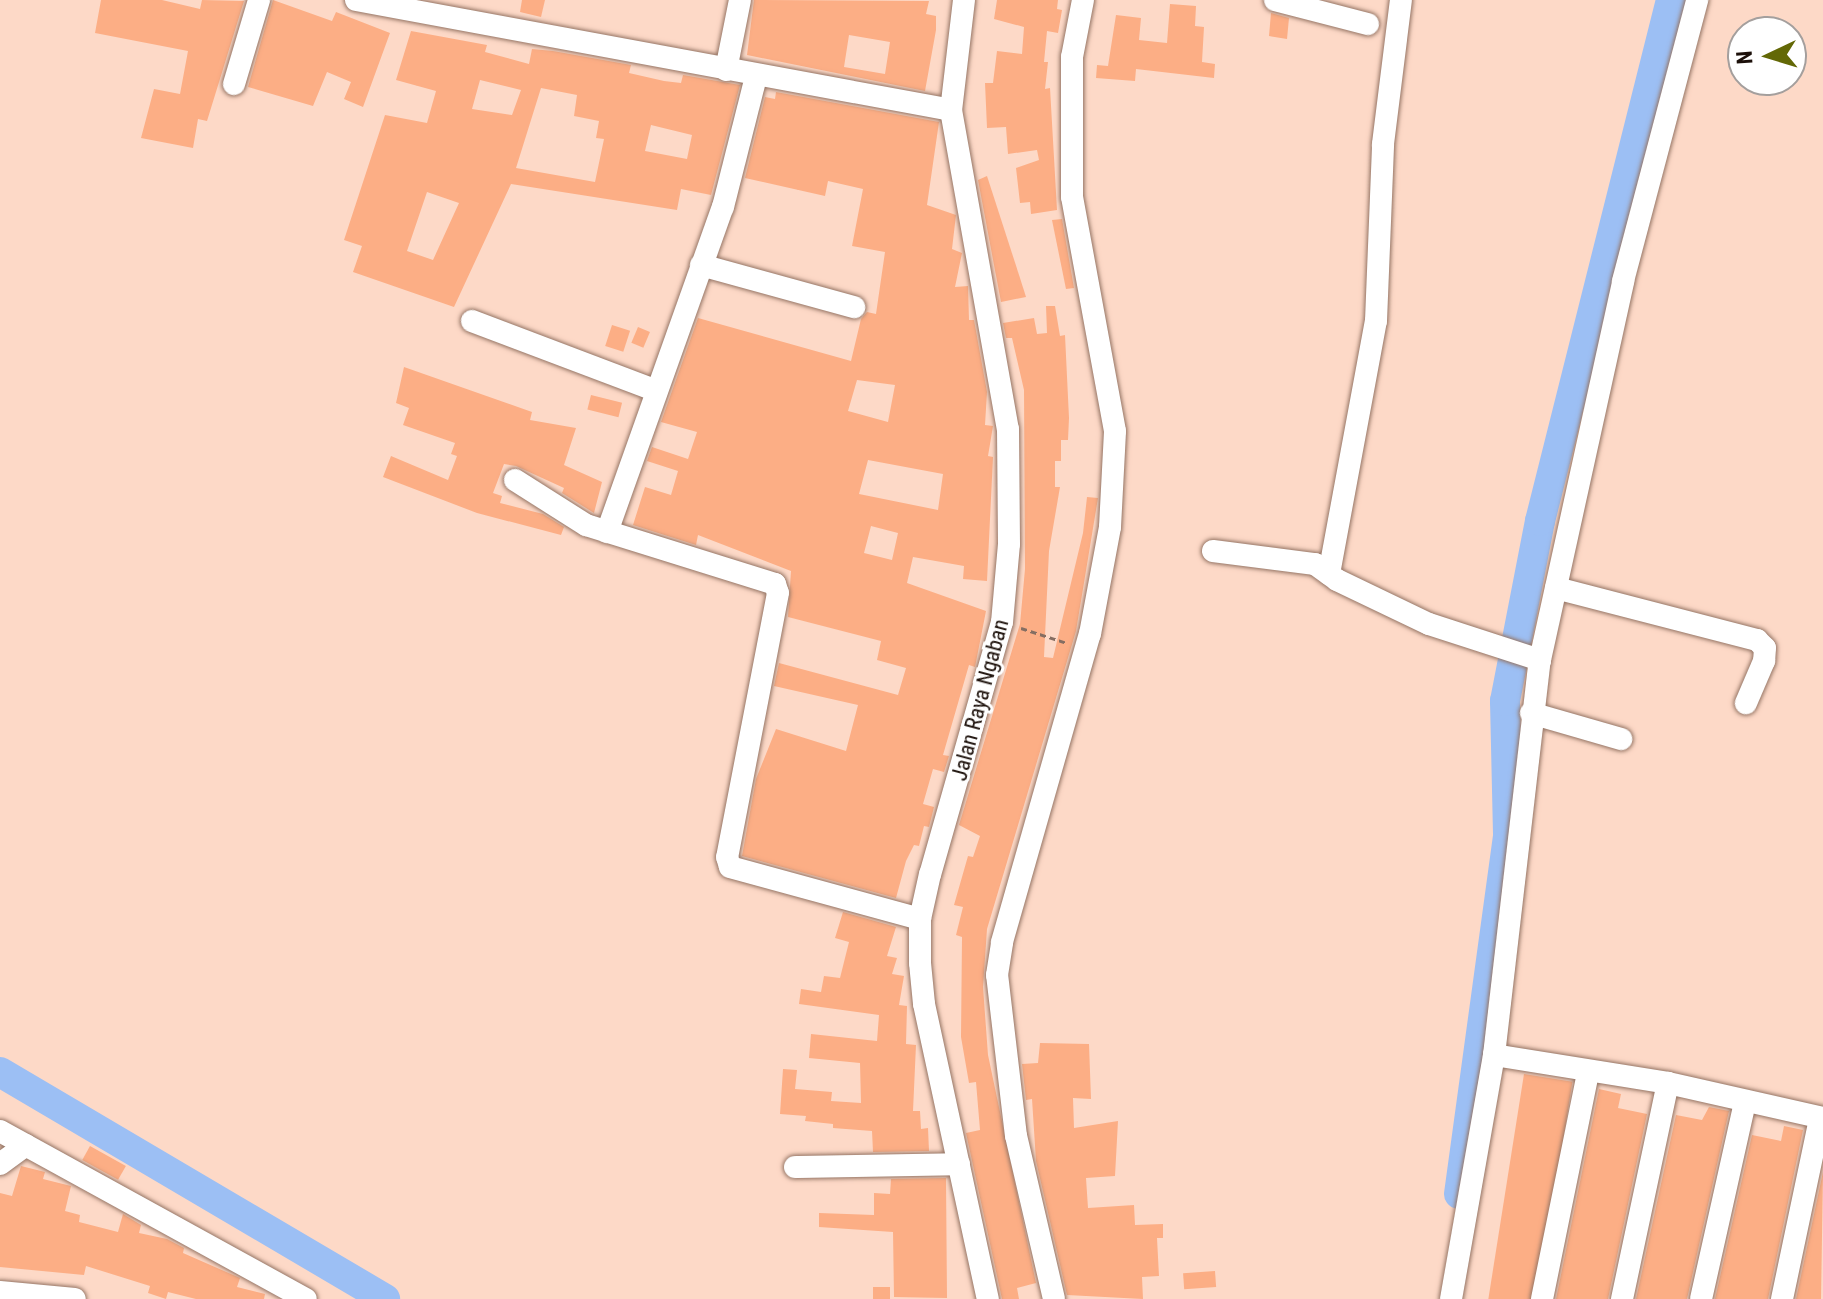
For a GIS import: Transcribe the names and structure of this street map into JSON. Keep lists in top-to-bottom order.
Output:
{
  "streets": {
    "street": ["Jalan Raya Ngaban"]
  },
  "north": "left"
}
